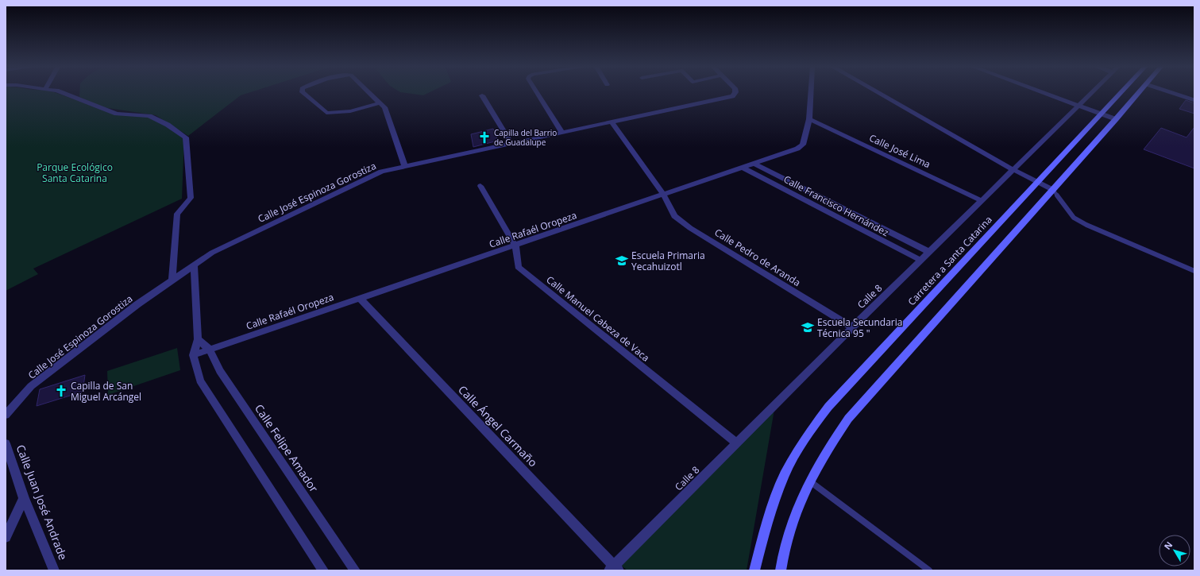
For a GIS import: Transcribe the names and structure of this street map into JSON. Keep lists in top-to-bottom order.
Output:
{
  "streets": {
    "main road": ["Carretera a Santa Catarina"],
    "street": [
      "Calle José Lima",
      "Calle José Espinoza Gorostiza",
      "Calle Francisco Hernández",
      "Calle Rafaél Oropeza",
      "Calle Pedro de Aranda",
      "Calle 8",
      "Calle Manuel Cabeza de Vaca",
      "Calle Ángel Carmaño",
      "Calle Felipe Amador",
      "Calle Juan José Andrade"
    ]
  },
  "crossings": [
    ["Calle José Lima", "Calle Rafaél Oropeza"],
    ["Calle José Lima", "Calle 8"],
    ["Calle José Espinoza Gorostiza", "Calle Pedro de Aranda"],
    ["Calle Francisco Hernández", "Calle Rafaél Oropeza"],
    ["Calle Francisco Hernández", "Calle 8"],
    ["Calle Rafaél Oropeza", "Calle Pedro de Aranda"],
    ["Calle Rafaél Oropeza", "Calle Manuel Cabeza de Vaca"],
    ["Calle Rafaél Oropeza", "Calle Ángel Carmaño"],
    ["Calle Rafaél Oropeza", "Calle Felipe Amador"],
    ["Calle Pedro de Aranda", "Calle 8"],
    ["Calle 8", "Calle Manuel Cabeza de Vaca"],
    ["Calle 8", "Calle Ángel Carmaño"]
  ],
  "parks": ["Parque Ecológico Santa Catarina"],
  "places": {
    "church": ["Capilla del Barrio de Guadalupe", "Capilla de San Miguel Arcángel"],
    "school or university": ["Escuela Primaria Yecahuizotl", "Escuela Secundaria Técnica 95 \""]
  },
  "north": "top left"
}
